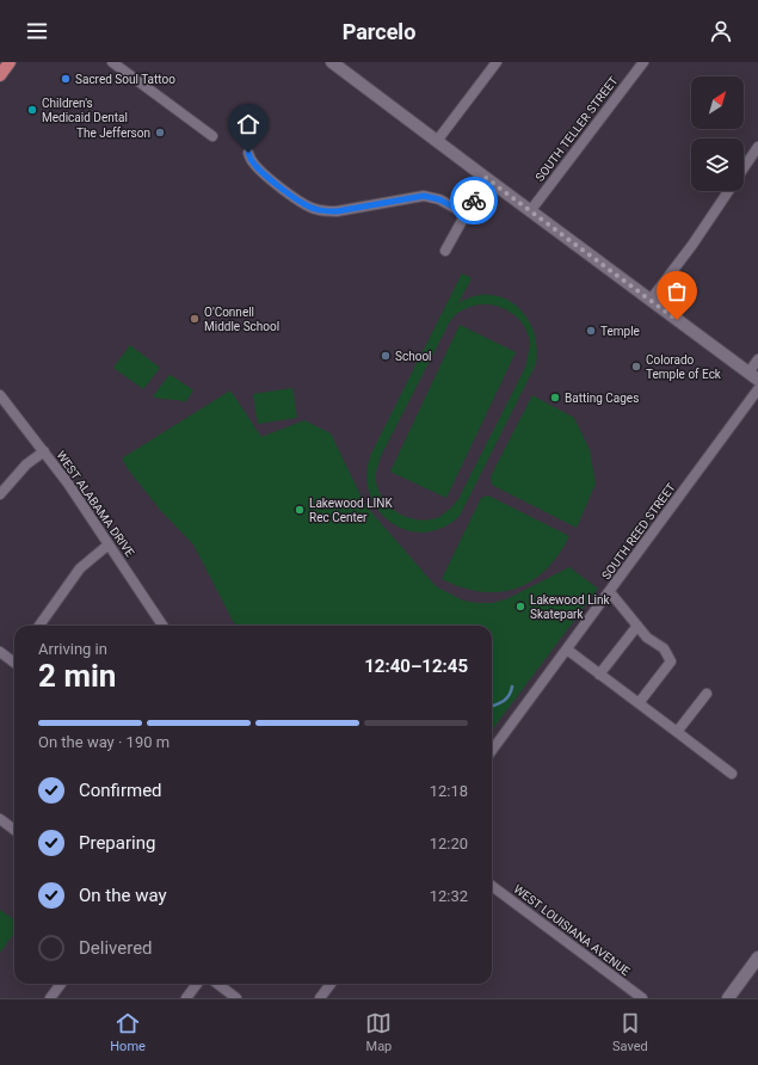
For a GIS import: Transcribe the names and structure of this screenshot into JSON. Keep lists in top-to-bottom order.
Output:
{
  "streets": {
    "street": [
      "SOUTH TELLER STREET",
      "WEST ALABAMA DRIVE",
      "SOUTH REED STREET",
      "WEST LOUISIANA AVENUE"
    ]
  },
  "places": [
    "Sacred Soul Tattoo",
    "Children's Medicaid Dental",
    "The Jefferson",
    "O'Connell Middle School",
    "Temple",
    "School",
    "Colorado Temple of Eck",
    "Batting Cages",
    "Lakewood LINK Rec Center",
    "Lakewood Link Skatepark"
  ],
  "north": "top right",
  "page": {
    "header": "Parcelo",
    "heading": ["2 min", "Arriving in", "12:40–12:45"],
    "bar": "On the way · 190 m",
    "list": [
      ["Confirmed", "12:18"],
      ["Preparing", "12:20"],
      ["On the way", "12:32"],
      "Delivered"
    ],
    "tabs": ["Home", "Map", "Saved"]
  }
}
